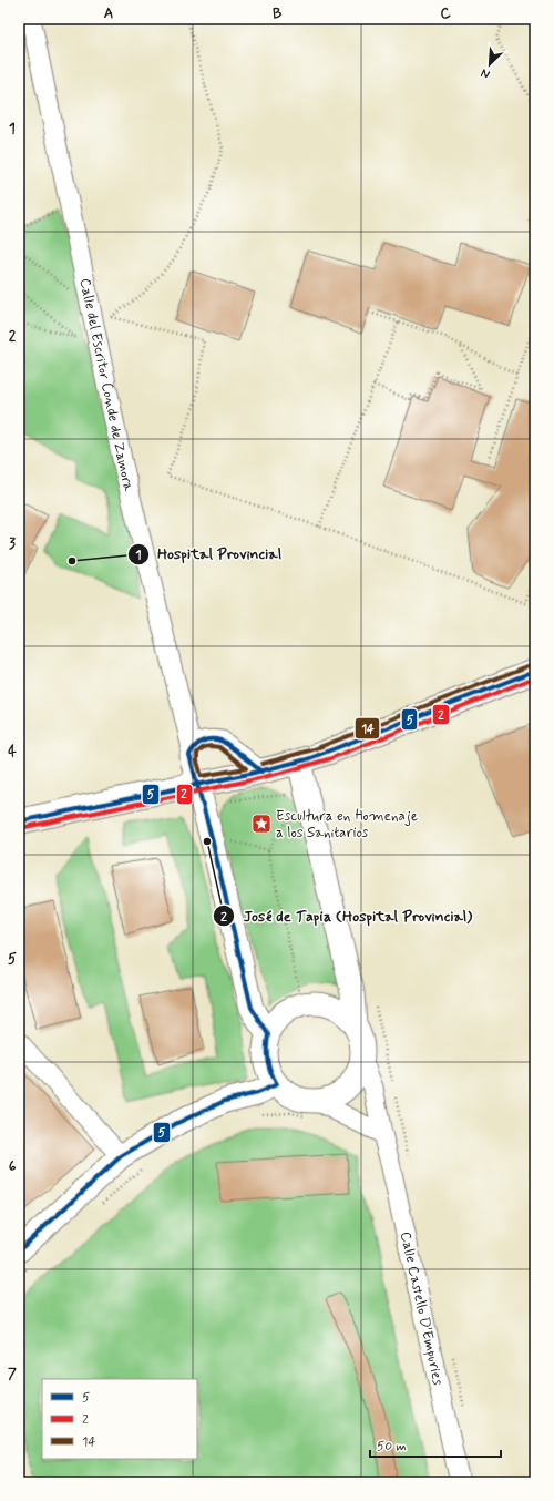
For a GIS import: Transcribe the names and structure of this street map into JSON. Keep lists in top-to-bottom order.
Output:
{
  "streets": {
    "street": ["Calle del Escritor Conde de Zamora", "Calle Castello D'Empuries"]
  },
  "places": {
    "other": ["Hospital Provincial", "José de Tapia (Hospital Provincial)"],
    "place": ["Escultura en Homenaje a los Sanitarios"]
  },
  "lines": ["transit line 14", "transit line 5", "transit line 2"],
  "legend": ["5", "2", "14"],
  "scale_bar": "50 m",
  "north": "bottom left",
  "grid": {
    "columns": ["A", "B", "C"],
    "rows": [
      "1",
      "2",
      "3",
      "4",
      "5",
      "6",
      "7"
    ]
  }
}
